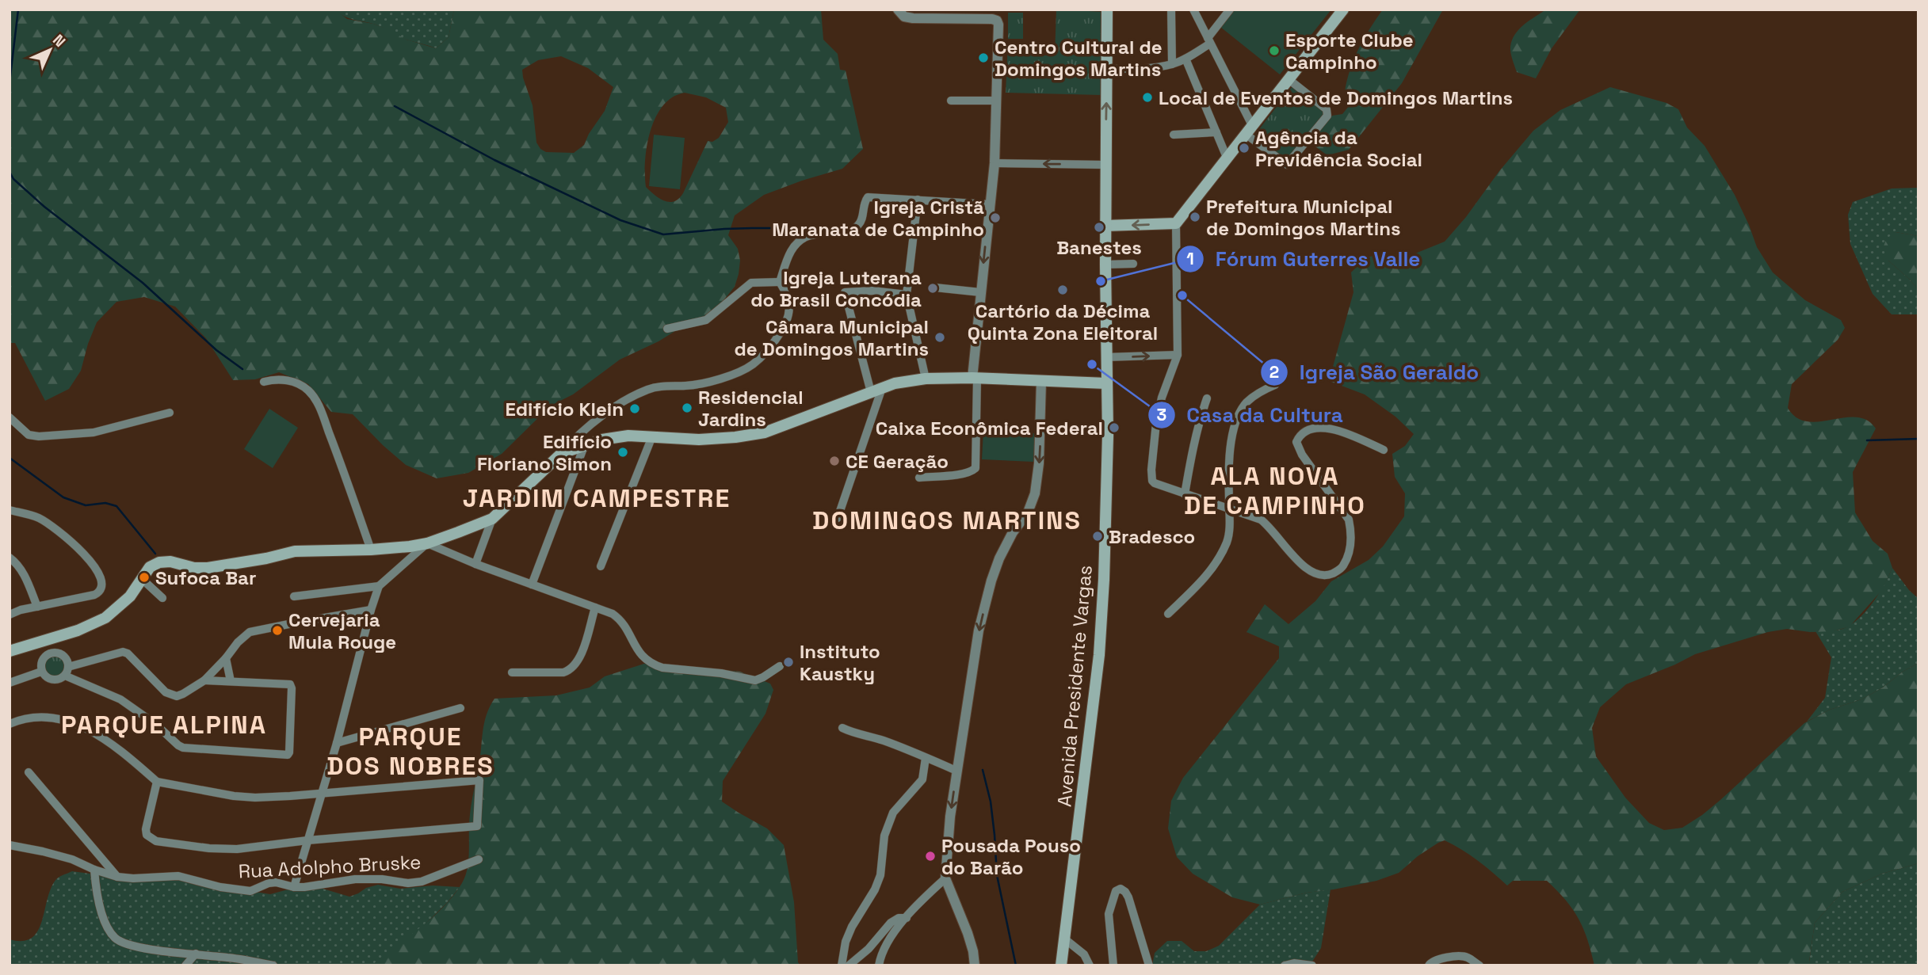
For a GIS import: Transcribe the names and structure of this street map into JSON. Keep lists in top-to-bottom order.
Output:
{
  "streets": {
    "main road": ["Avenida Presidente Vargas"],
    "street": ["Rua Adolpho Bruske"]
  },
  "districts": [
    "ALA NOVA DE CAMPINHO",
    "JARDIM CAMPESTRE",
    "DOMINGOS MARTINS",
    "PARQUE ALPINA",
    "PARQUE DOS NOBRES"
  ],
  "places": [
    "Esporte Clube Campinho",
    "Centro Cultural de Domingos Martins",
    "Local de Eventos de Domingos Martins",
    "Agência da Previdência Social",
    "Prefeitura Municipal de Domingos Martins",
    "Igreja Cristã Maranata de Campinho",
    "Banestes",
    "Fórum Guterres Valle",
    "Igreja Luterana do Brasil Concódia",
    "Cartório da Décima Quinta Zona Eleitoral",
    "Igreja São Geraldo",
    "Câmara Municipal de Domingos Martins",
    "Casa da Cultura",
    "Residencial Jardins",
    "Edifício Klein",
    "Caixa Econômica Federal",
    "Edifício Floriano Simon",
    "CE Geração",
    "Bradesco",
    "Sufoca Bar",
    "Cervejaria Mula Rouge",
    "Instituto Kaustky",
    "Pousada Pouso do Barão"
  ],
  "north": "top right"
}
